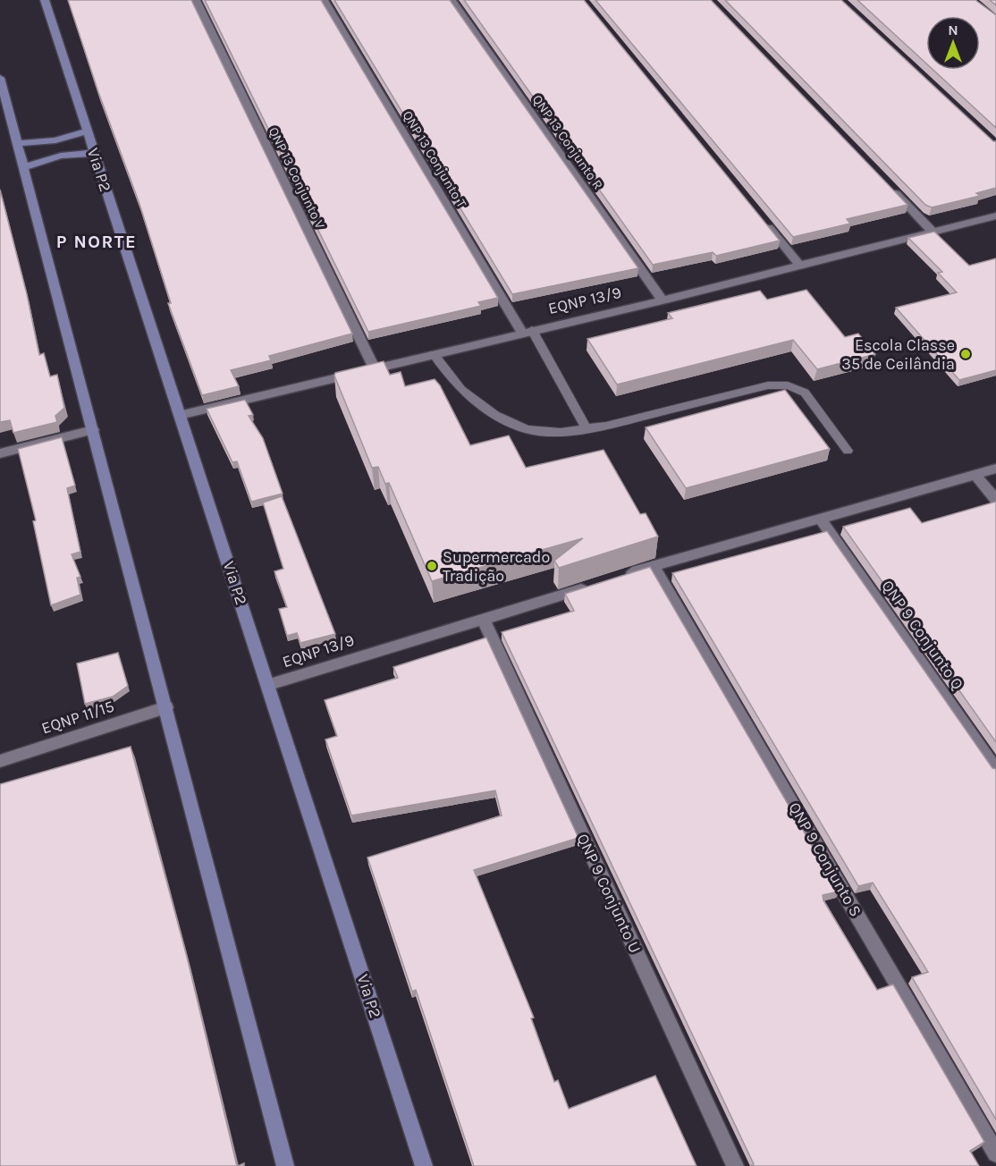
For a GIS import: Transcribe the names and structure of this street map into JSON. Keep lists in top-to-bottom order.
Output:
{
  "streets": {
    "main road": ["Via P2"],
    "street": [
      "QNP 13 Conjunto R",
      "QNP 13 Conjunto T",
      "QNP 13 Conjunto V",
      "EQNP 13/9",
      "QNP 9 Conjunto Q",
      "EQNP 11/15",
      "QNP 9 Conjunto S",
      "QNP 9 Conjunto U"
    ]
  },
  "crossings": [
    ["QNP 13 Conjunto R", "EQNP 13/9"],
    ["QNP 13 Conjunto T", "EQNP 13/9"],
    ["Via P2", "EQNP 13/9"],
    ["QNP 13 Conjunto V", "EQNP 13/9"],
    ["EQNP 13/9", "QNP 9 Conjunto U"]
  ],
  "districts": ["P NORTE"],
  "places": ["Escola Classe 35 de Ceilândia", "Supermercado Tradição"],
  "north": "top"
}
